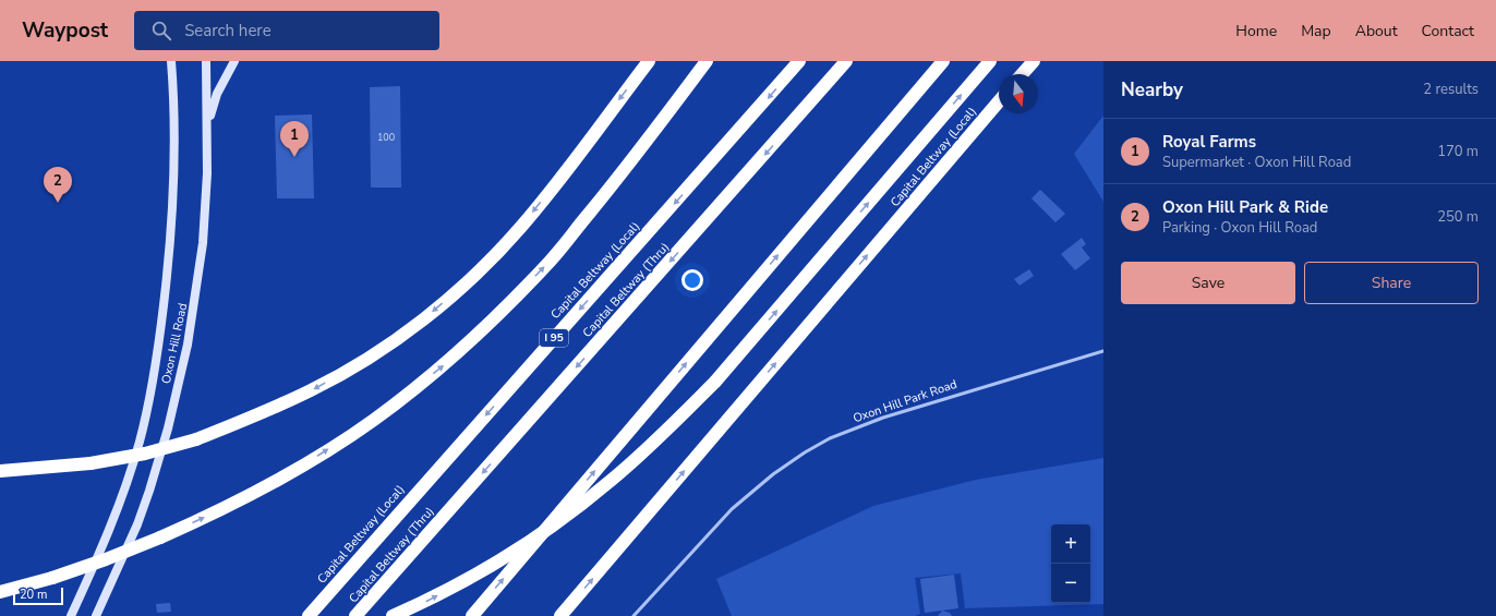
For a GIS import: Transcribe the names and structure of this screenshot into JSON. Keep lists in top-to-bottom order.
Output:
{
  "streets": {
    "highway": ["Capital Beltway (Local)", "Capital Beltway (Thru)", "I 95"],
    "main road": ["Oxon Hill Road"],
    "lane": ["Oxon Hill Park Road"]
  },
  "house_numbers": ["100"],
  "scale_bar": "20 m",
  "north": "bottom",
  "page": {
    "header": "Waypost",
    "search": "Search here",
    "nav": [
      "Home",
      "Map",
      "About",
      "Contact"
    ],
    "heading": ["Nearby", "2 results"],
    "list": [
      {
        "mark": "1",
        "name": "Royal Farms",
        "note": "Supermarket · Oxon Hill Road",
        "value": "170 m"
      },
      {
        "mark": "2",
        "name": "Oxon Hill Park & Ride",
        "note": "Parking · Oxon Hill Road",
        "value": "250 m"
      }
    ],
    "pins": ["1", "2"],
    "buttons": ["Save", "Share"],
    "map_buttons": ["+", "−"],
    "scale": "20 m"
  }
}
